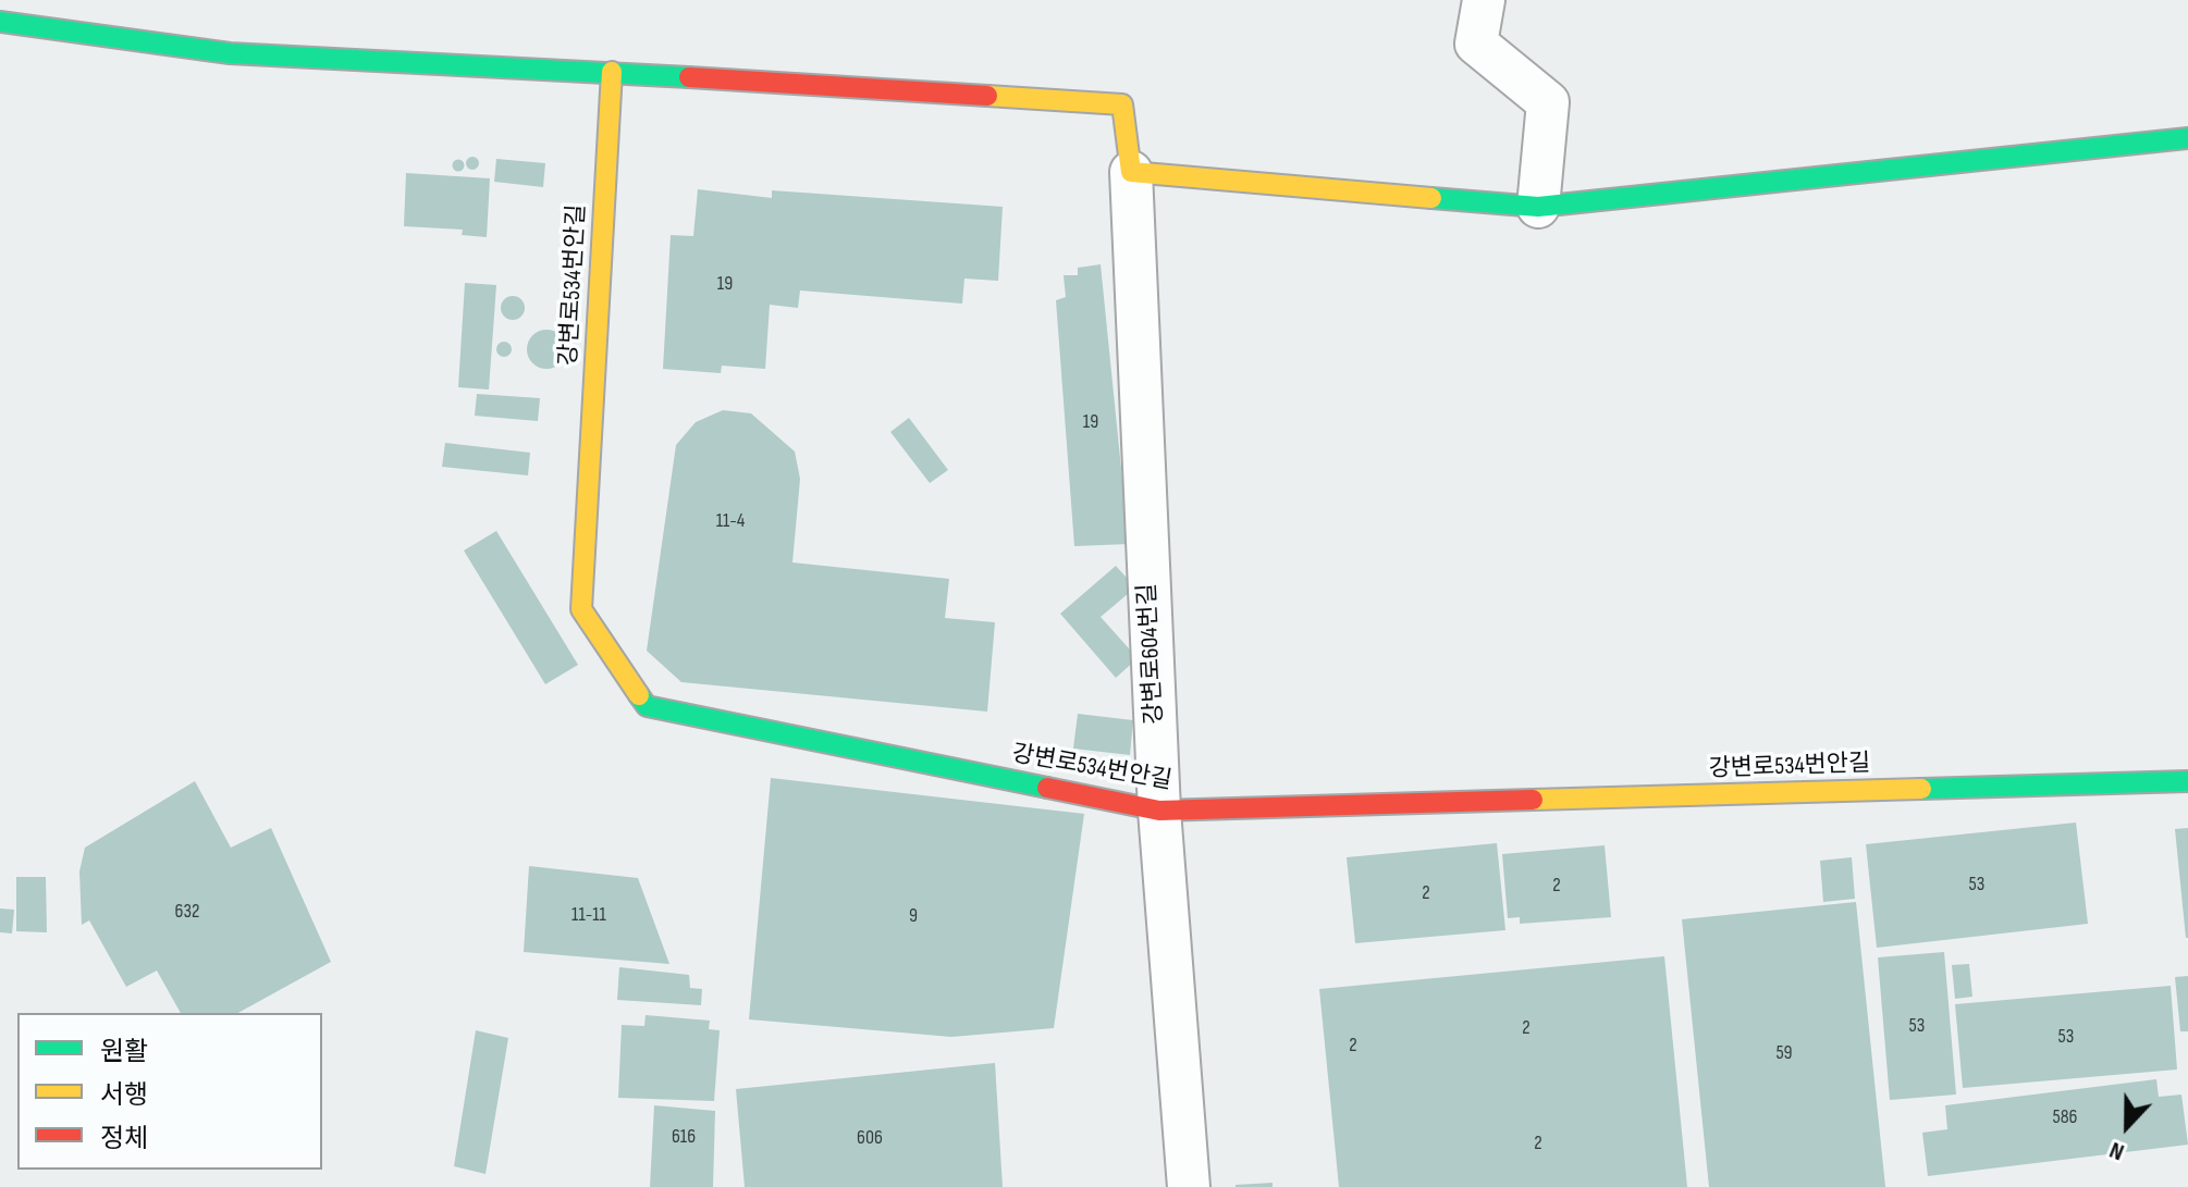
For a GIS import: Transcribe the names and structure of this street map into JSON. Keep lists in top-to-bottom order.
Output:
{
  "streets": {
    "street": ["강변로534번안길", "강변로604번길"]
  },
  "crossings": [
    ["강변로534번안길", "강변로604번길"]
  ],
  "house_numbers": [
    "19",
    "19",
    "11-4",
    "53",
    "2",
    "2",
    "632",
    "11-11",
    "9",
    "53",
    "2",
    "53",
    "2",
    "59",
    "586",
    "616",
    "606",
    "2"
  ],
  "legend": ["원활", "서행", "정체"],
  "north": "bottom"
}
